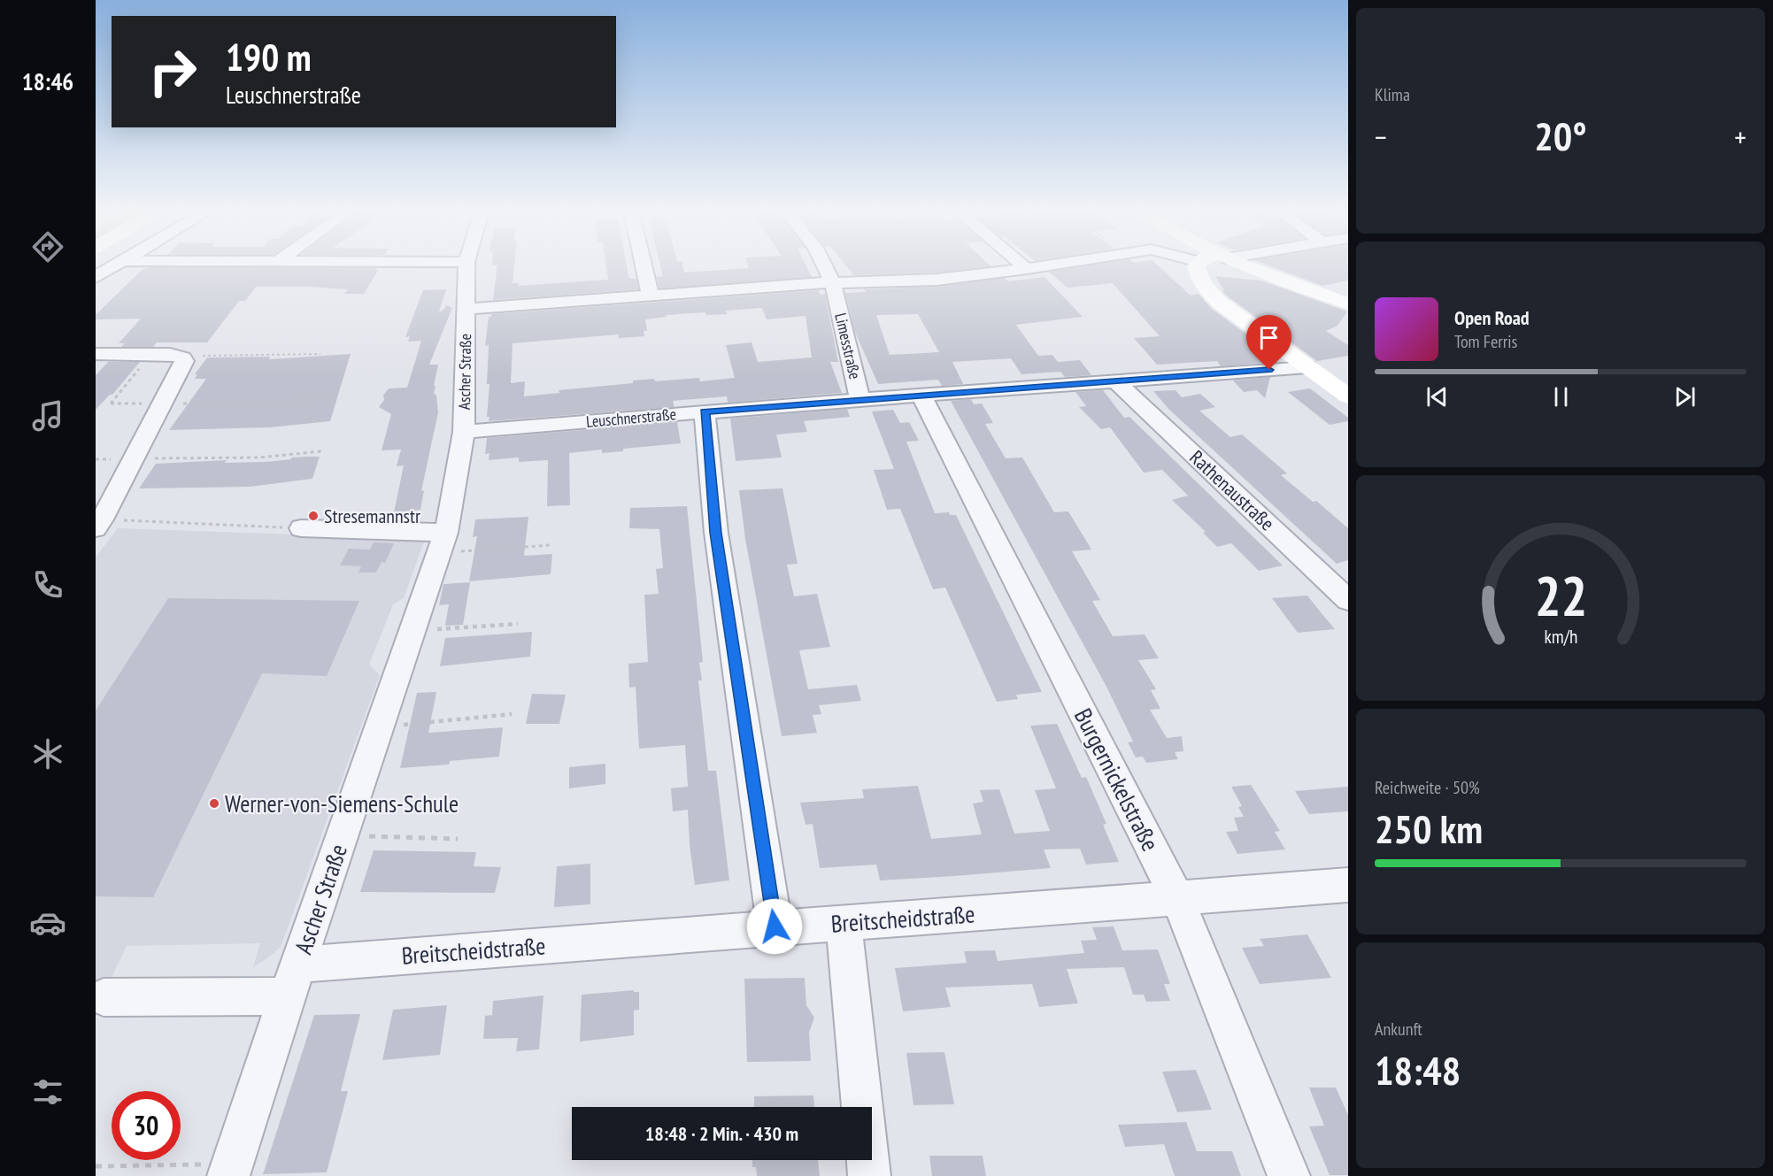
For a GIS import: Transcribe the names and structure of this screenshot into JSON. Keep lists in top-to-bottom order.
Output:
{
  "streets": {
    "street": [
      "Limesstraße",
      "Ascher Straße",
      "Leuschnerstraße",
      "Rathenaustraße",
      "Burgernickelstraße",
      "Breitscheidstraße"
    ]
  },
  "crossings": [
    ["Limesstraße", "Leuschnerstraße"],
    ["Ascher Straße", "Leuschnerstraße"],
    ["Ascher Straße", "Breitscheidstraße"],
    ["Leuschnerstraße", "Rathenaustraße"],
    ["Leuschnerstraße", "Burgernickelstraße"],
    ["Burgernickelstraße", "Breitscheidstraße"]
  ],
  "places": ["Stresemannstr", "Werner-von-Siemens-Schule"],
  "page": {
    "tabs": "18:46",
    "tile": [
      "Klima",
      ["Reichweite · 50%", "250 km"],
      ["Ankunft", "18:48"]
    ],
    "turn": ["190 m", "Leuschnerstraße"],
    "heat": ["−", "20°", "+"],
    "song": ["Open Road", "Tom Ferris"],
    "limit": "30",
    "trip": "18:48 · 2 Min. · 430 m",
    "gauge": ["22", "km/h"]
  }
}
